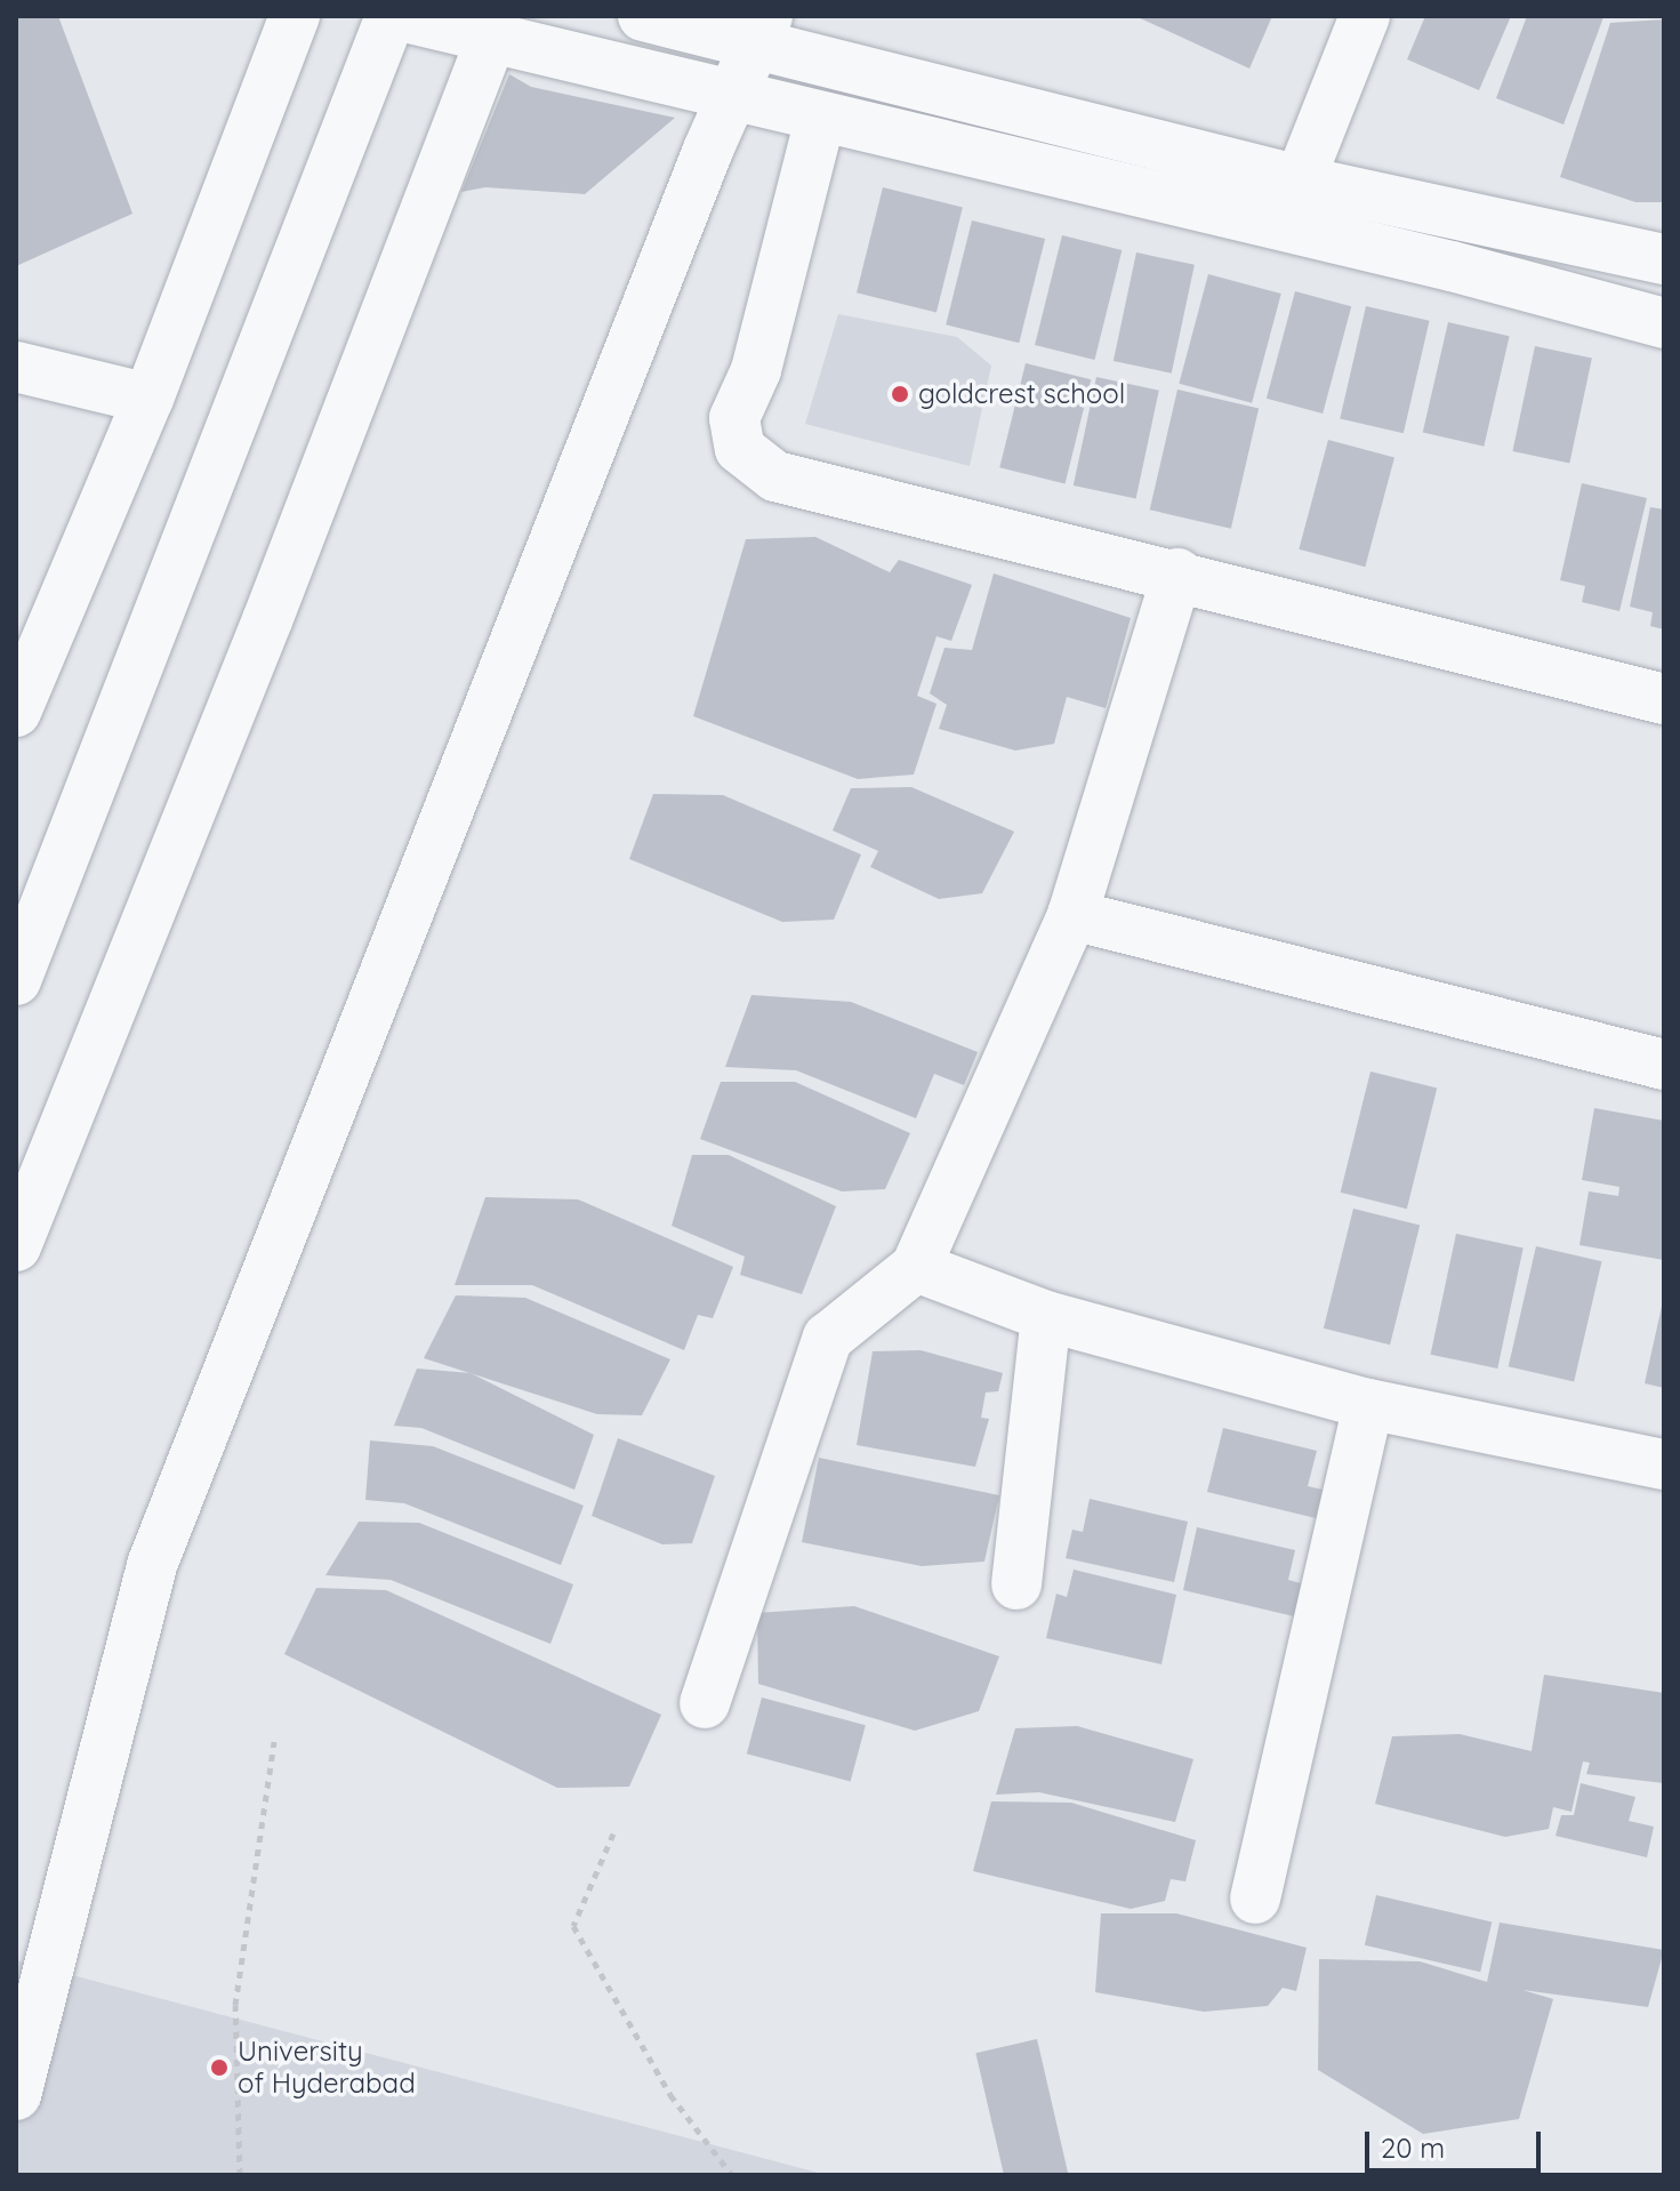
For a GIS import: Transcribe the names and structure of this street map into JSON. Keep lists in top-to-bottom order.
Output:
{
  "places": ["goldcrest school", "University of Hyderabad"],
  "scale_bar": "20 m"
}
